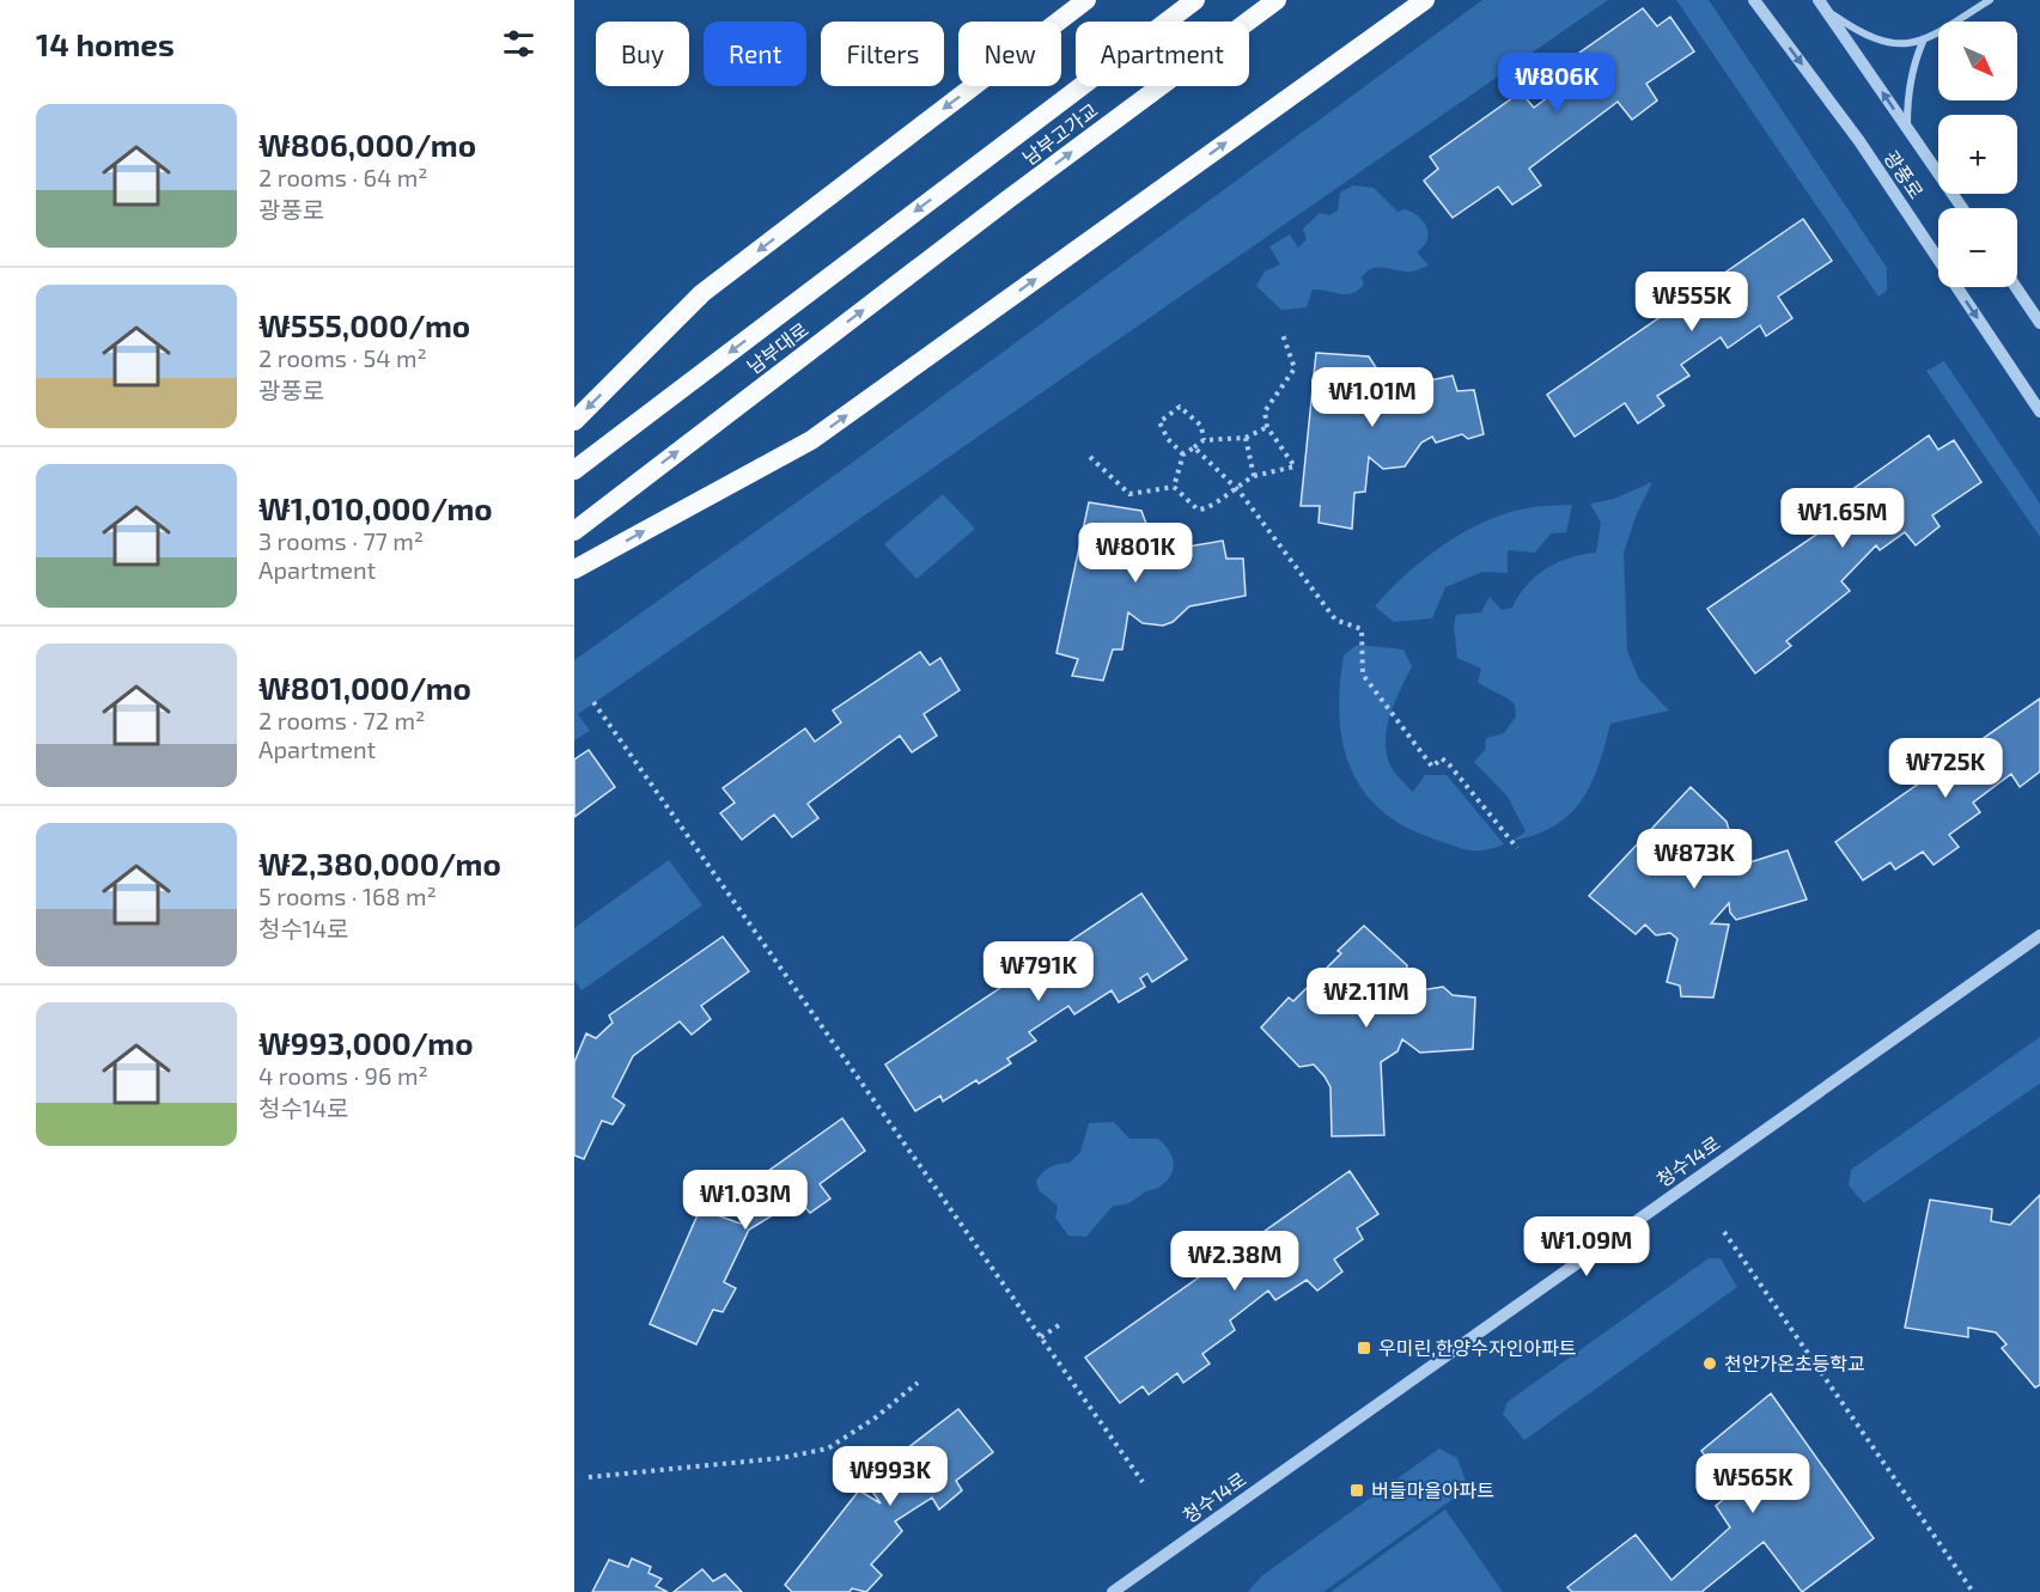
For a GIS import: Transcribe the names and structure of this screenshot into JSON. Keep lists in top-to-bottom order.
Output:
{
  "streets": {
    "highway": ["남부고가교", "남부대로"],
    "street": ["광풍로", "청수14로"]
  },
  "crossings": [
    ["남부고가교", "남부대로"]
  ],
  "places": {
    "transit": ["우미린,한양수자인아파트", "버들마을아파트"],
    "other": ["천안가온초등학교"]
  },
  "north": "bottom right",
  "page": {
    "heading": "14 homes",
    "map_buttons": ["+", "−"],
    "chip": [
      "Buy",
      "Rent",
      "Filters",
      "New",
      "Apartment"
    ],
    "price": [
      "₩806K",
      "₩555K",
      "₩1.01M",
      "₩1.65M",
      "₩801K",
      "₩725K",
      "₩873K",
      "₩791K",
      "₩2.11M",
      "₩1.03M",
      "₩1.09M",
      "₩2.38M",
      "₩993K",
      "₩565K"
    ],
    "list": [
      {
        "name": "₩806,000/mo",
        "note": "2 rooms · 64 m² · 광풍로"
      },
      {
        "name": "₩555,000/mo",
        "note": "2 rooms · 54 m² · 광풍로"
      },
      {
        "name": "₩1,010,000/mo",
        "note": "3 rooms · 77 m² · Apartment"
      },
      {
        "name": "₩801,000/mo",
        "note": "2 rooms · 72 m² · Apartment"
      },
      {
        "name": "₩2,380,000/mo",
        "note": "5 rooms · 168 m² · 청수14로"
      },
      {
        "name": "₩993,000/mo",
        "note": "4 rooms · 96 m² · 청수14로"
      }
    ]
  }
}
